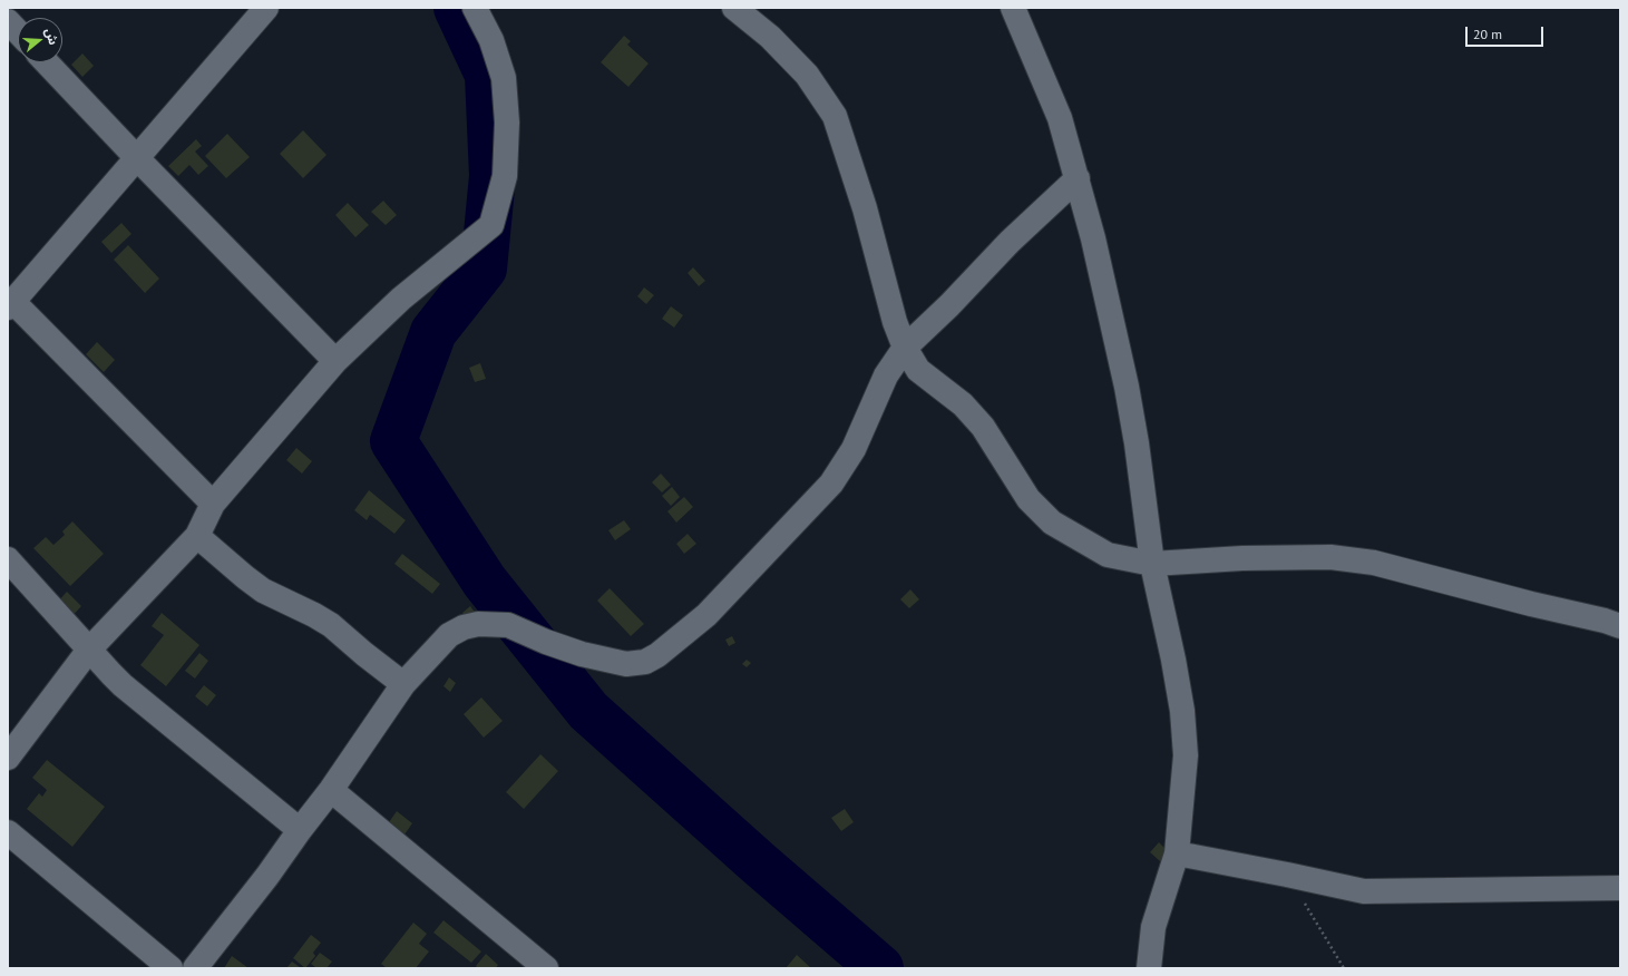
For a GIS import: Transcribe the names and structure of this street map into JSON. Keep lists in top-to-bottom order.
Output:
{
  "scale_bar": "20 m",
  "north": "right"
}
